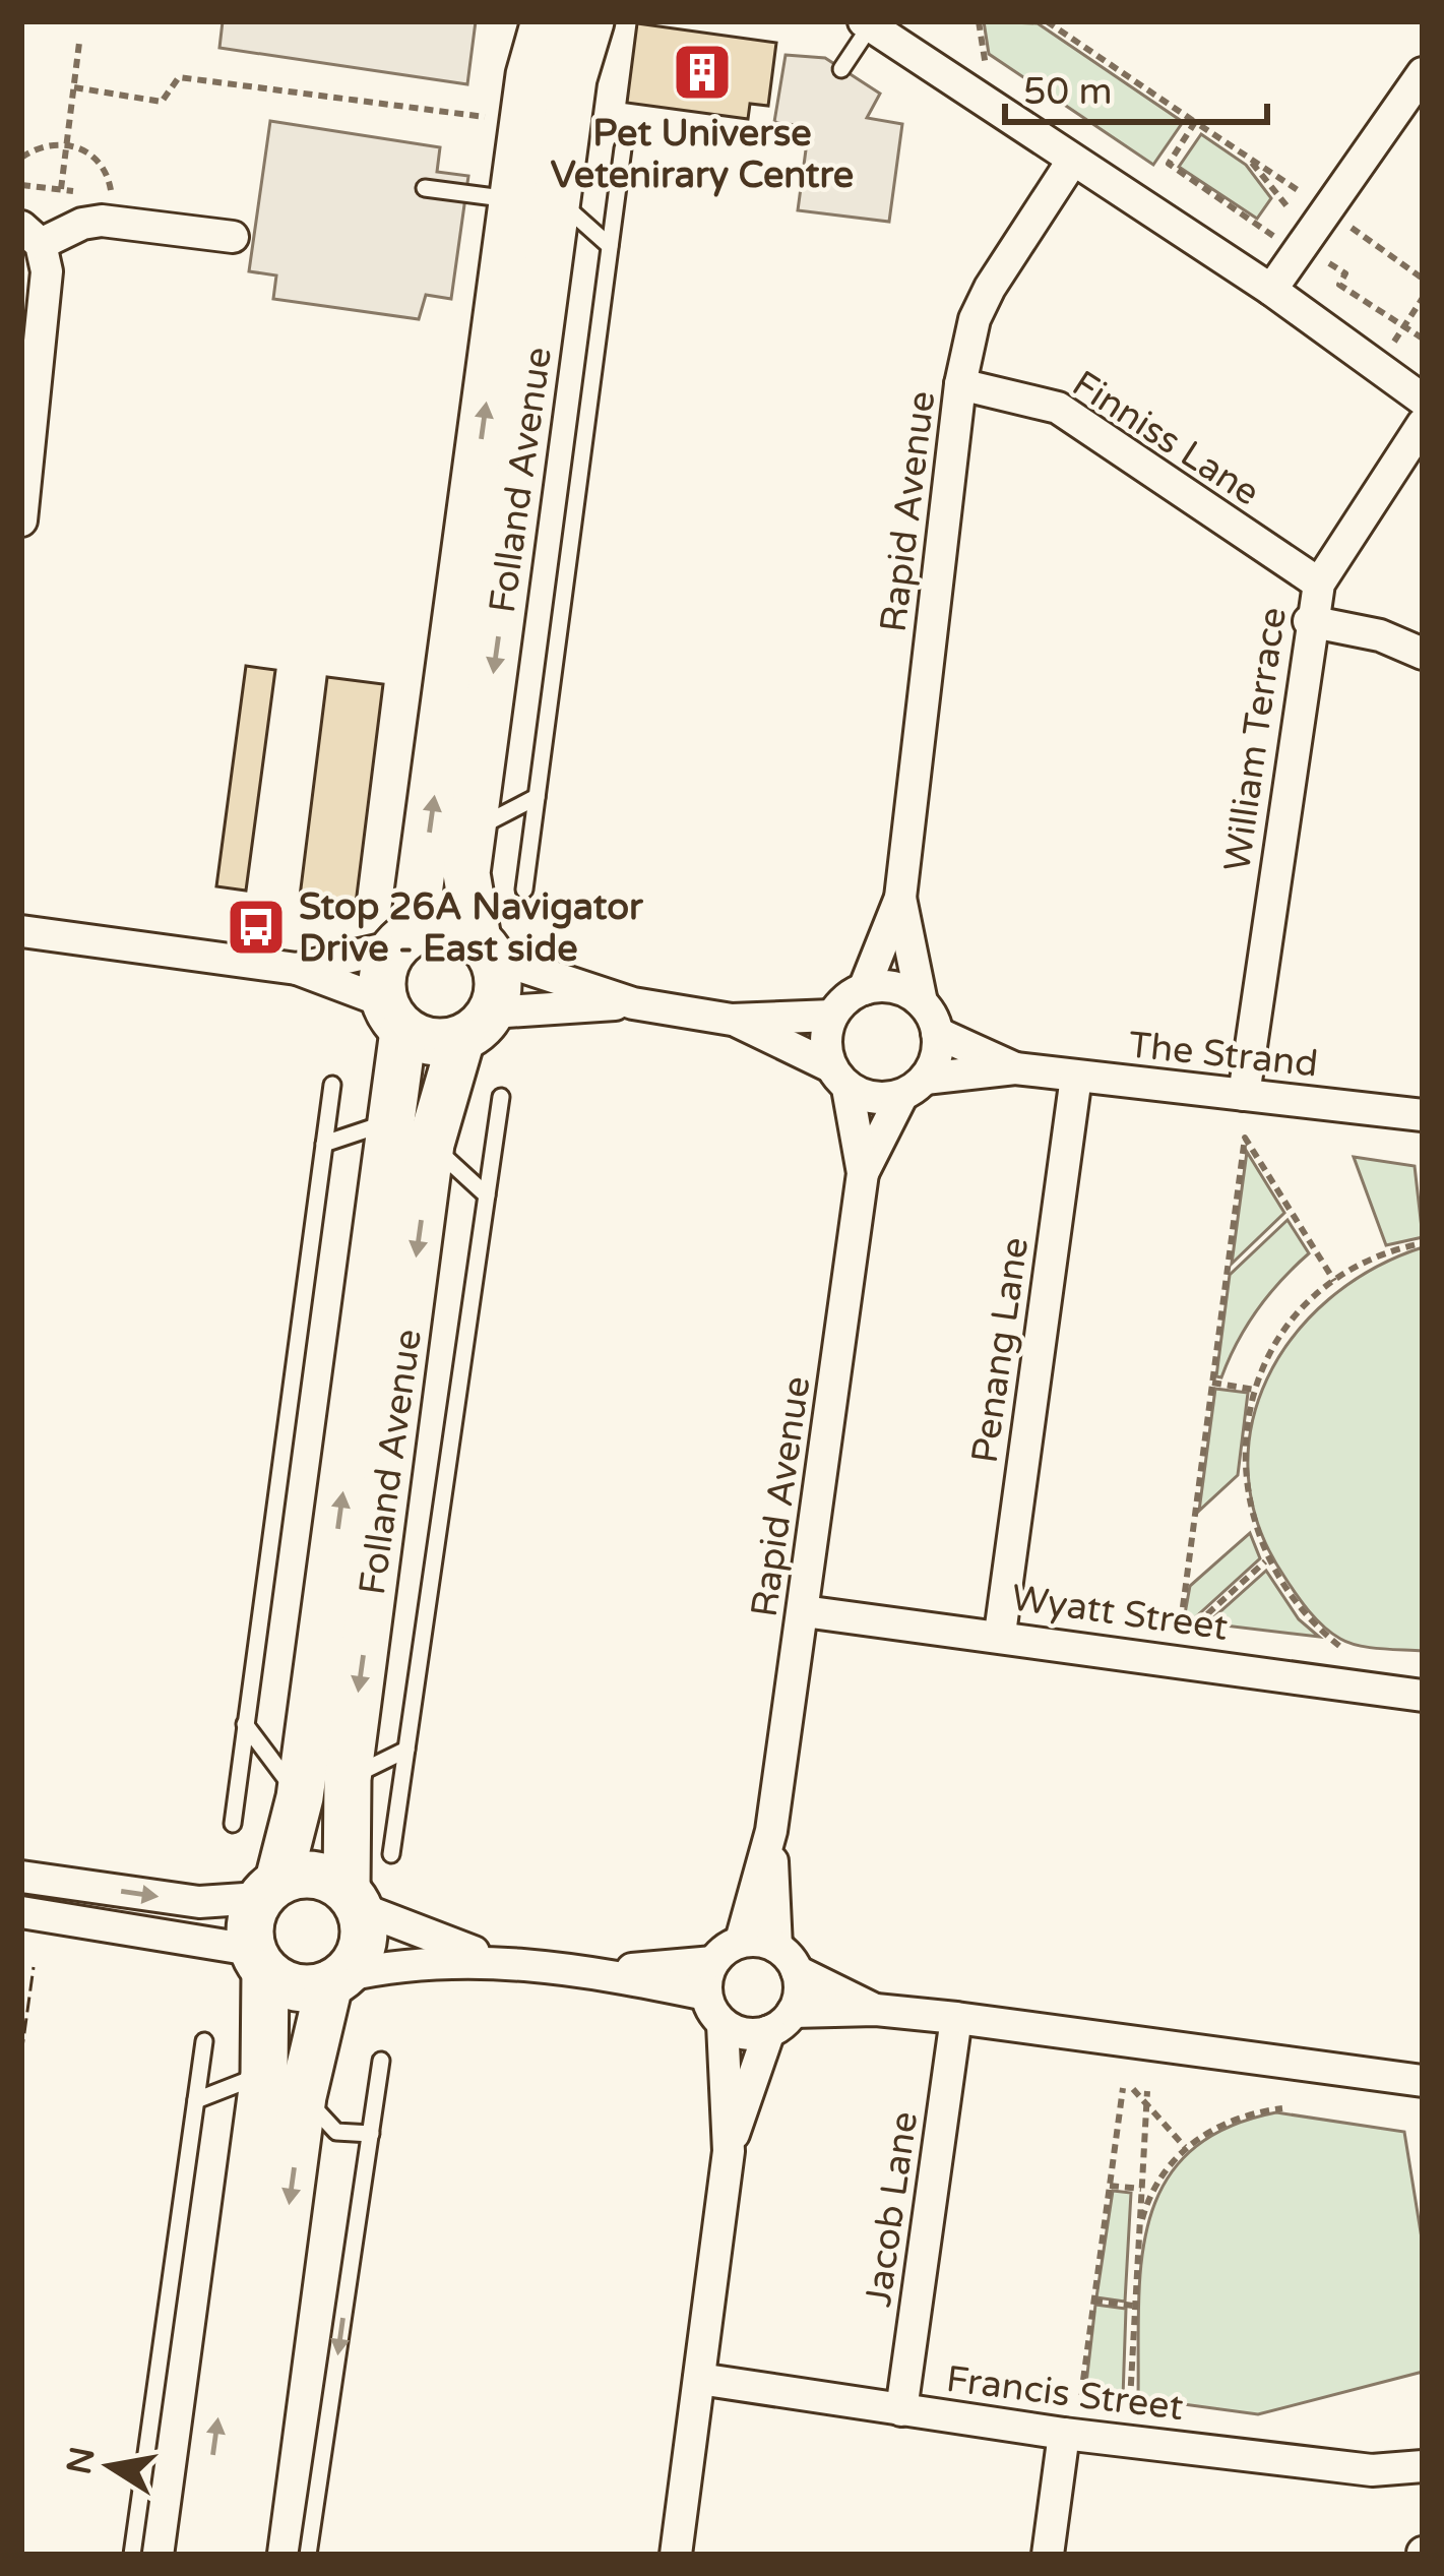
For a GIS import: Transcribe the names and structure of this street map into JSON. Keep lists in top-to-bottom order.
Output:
{
  "streets": {
    "street": [
      "Finniss Lane",
      "Folland Avenue",
      "Rapid Avenue",
      "William Terrace",
      "The Strand",
      "Penang Lane",
      "Wyatt Street",
      "Jacob Lane",
      "Francis Street"
    ]
  },
  "crossings": [
    ["Finniss Lane", "Rapid Avenue"],
    ["Finniss Lane", "William Terrace"],
    ["Rapid Avenue", "The Strand"],
    ["Rapid Avenue", "Wyatt Street"],
    ["William Terrace", "The Strand"],
    ["The Strand", "Penang Lane"],
    ["Penang Lane", "Wyatt Street"],
    ["Jacob Lane", "Francis Street"]
  ],
  "places": {
    "building": ["Pet Universe Vetenirary Centre"],
    "bus stop": ["Stop 26A Navigator Drive - East side"]
  },
  "scale_bar": "50 m",
  "north": "left"
}
